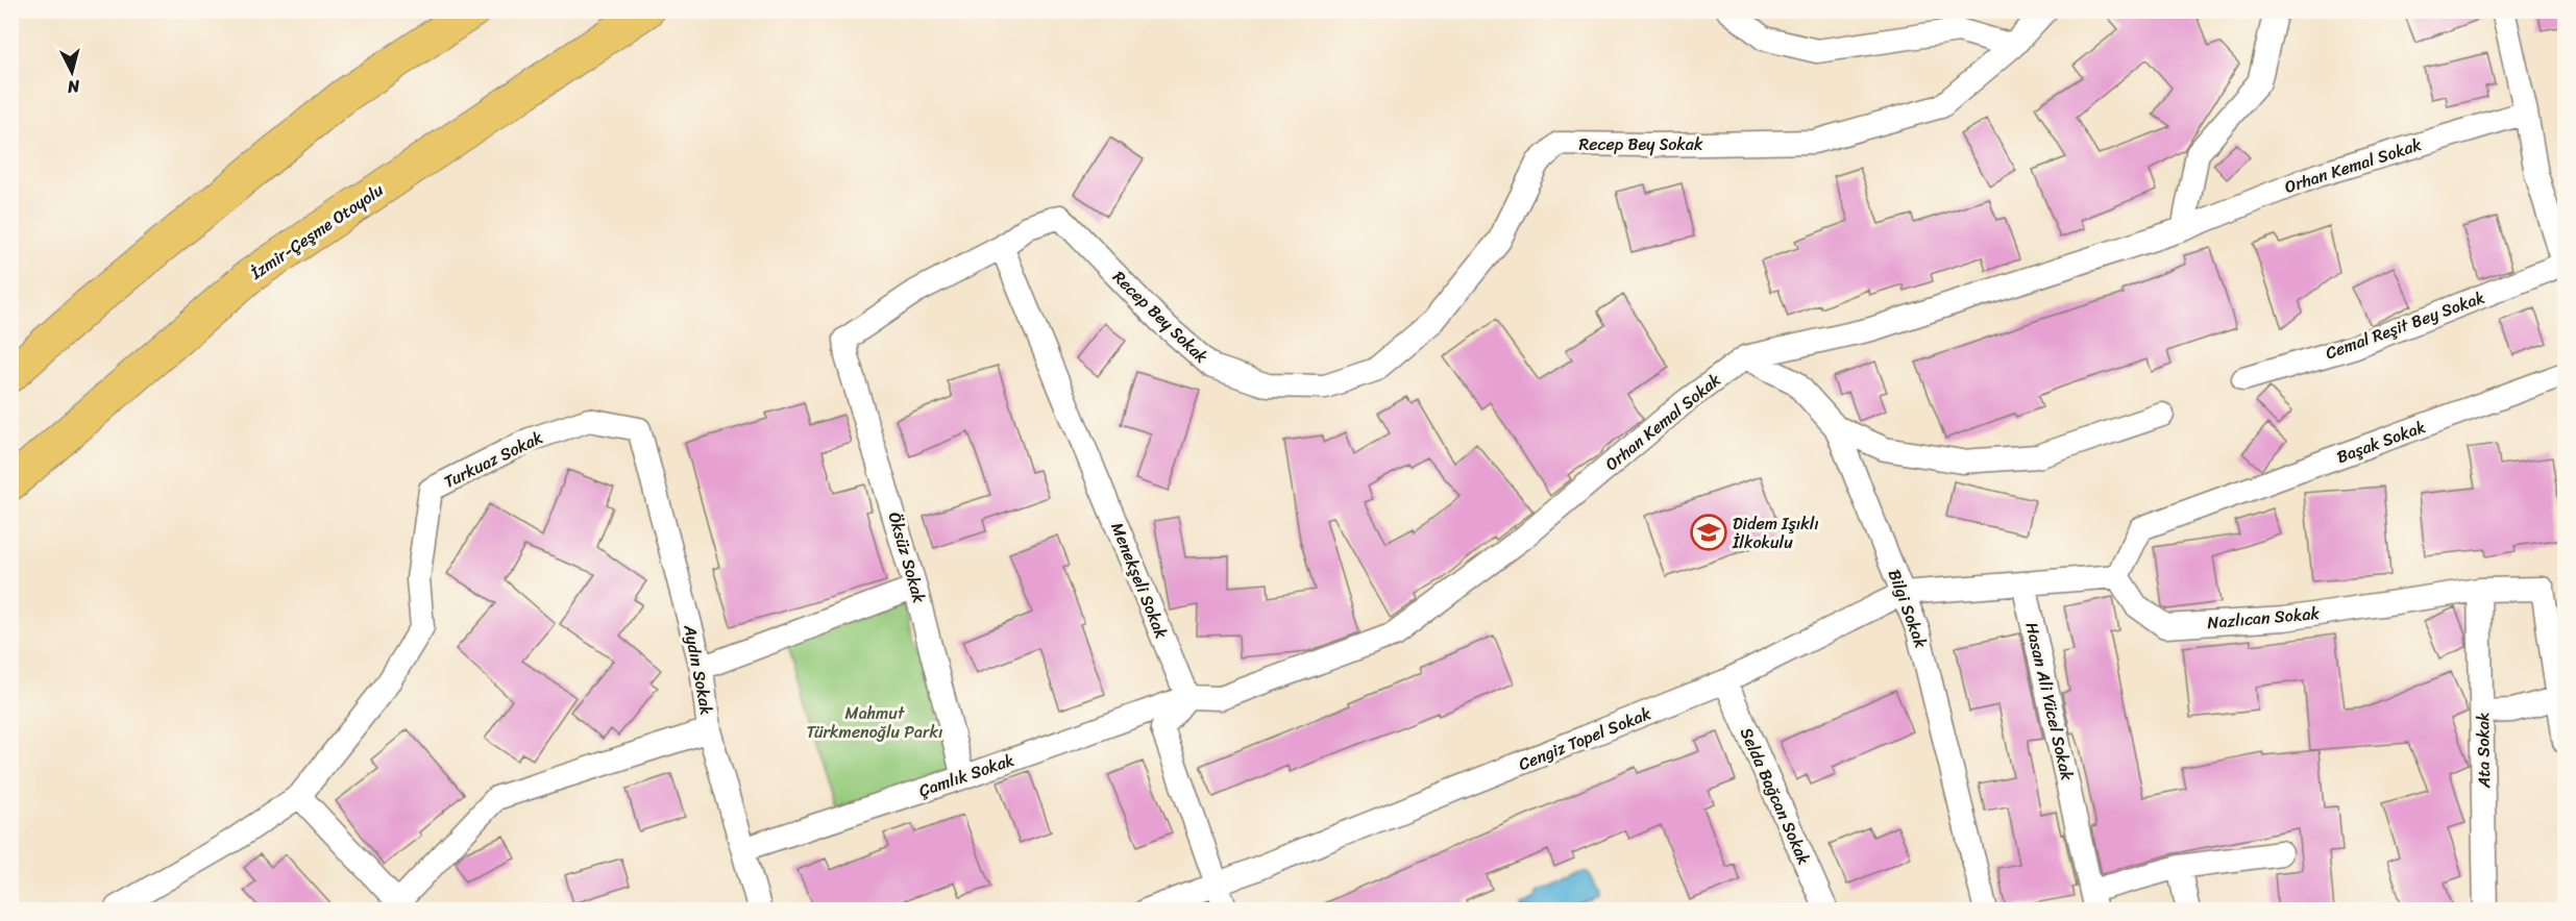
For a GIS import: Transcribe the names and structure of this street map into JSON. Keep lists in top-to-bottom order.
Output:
{
  "streets": {
    "highway": ["İzmir-Çeşme Otoyolu"],
    "street": [
      "Recep Bey Sokak",
      "Orhan Kemal Sokak",
      "Cemal Reşit Bey Sokak",
      "Başak Sokak",
      "Turkuaz Sokak",
      "Öksüz Sokak",
      "Menekşeli Sokak",
      "Bilgi Sokak",
      "Nazlıcan Sokak",
      "Aydın Sokak",
      "Hasan Ali Yücel Sokak",
      "Cengiz Topel Sokak",
      "Ata Sokak",
      "Çamlık Sokak",
      "Selda Bağcan Sokak"
    ]
  },
  "crossings": [
    ["Recep Bey Sokak", "Öksüz Sokak"],
    ["Recep Bey Sokak", "Menekşeli Sokak"],
    ["Orhan Kemal Sokak", "Menekşeli Sokak"],
    ["Orhan Kemal Sokak", "Bilgi Sokak"],
    ["Orhan Kemal Sokak", "Çamlık Sokak"],
    ["Başak Sokak", "Nazlıcan Sokak"],
    ["Turkuaz Sokak", "Aydın Sokak"],
    ["Öksüz Sokak", "Çamlık Sokak"],
    ["Menekşeli Sokak", "Çamlık Sokak"],
    ["Bilgi Sokak", "Cengiz Topel Sokak"],
    ["Nazlıcan Sokak", "Ata Sokak"],
    ["Aydın Sokak", "Çamlık Sokak"],
    ["Hasan Ali Yücel Sokak", "Cengiz Topel Sokak"],
    ["Cengiz Topel Sokak", "Selda Bağcan Sokak"]
  ],
  "parks": ["Mahmut Türkmenoğlu Parkı"],
  "places": {
    "school or university": ["Didem Işıklı İlkokulu"]
  },
  "north": "bottom"
}
